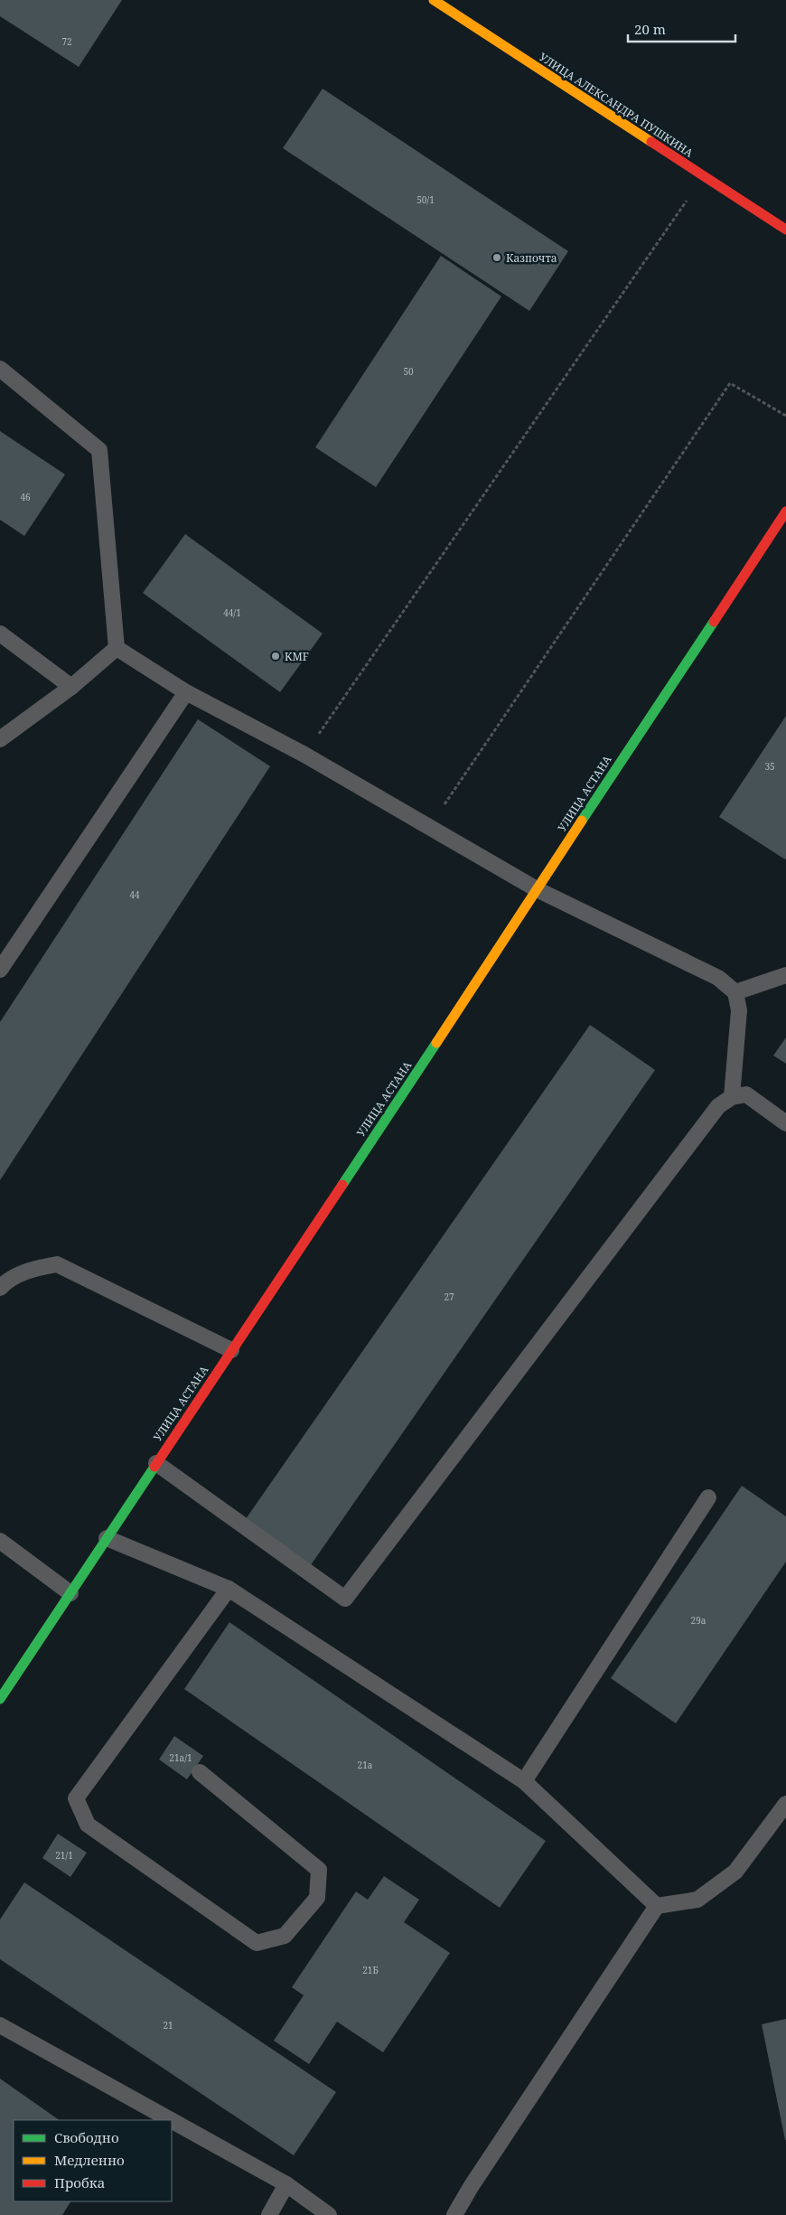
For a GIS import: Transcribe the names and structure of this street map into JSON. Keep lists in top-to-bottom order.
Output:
{
  "streets": {
    "street": ["УЛИЦА АЛЕКСАНДРА ПУШКИНА", "УЛИЦА АСТАНА"]
  },
  "places": ["Казпочта", "KMF"],
  "house_numbers": [
    "72",
    "50/1",
    "50",
    "46",
    "44/1",
    "35",
    "44",
    "27",
    "29а",
    "21а/1",
    "21а",
    "21/1",
    "21Б",
    "21"
  ],
  "legend": ["Свободно", "Медленно", "Пробка"],
  "scale_bar": "20 m"
}
